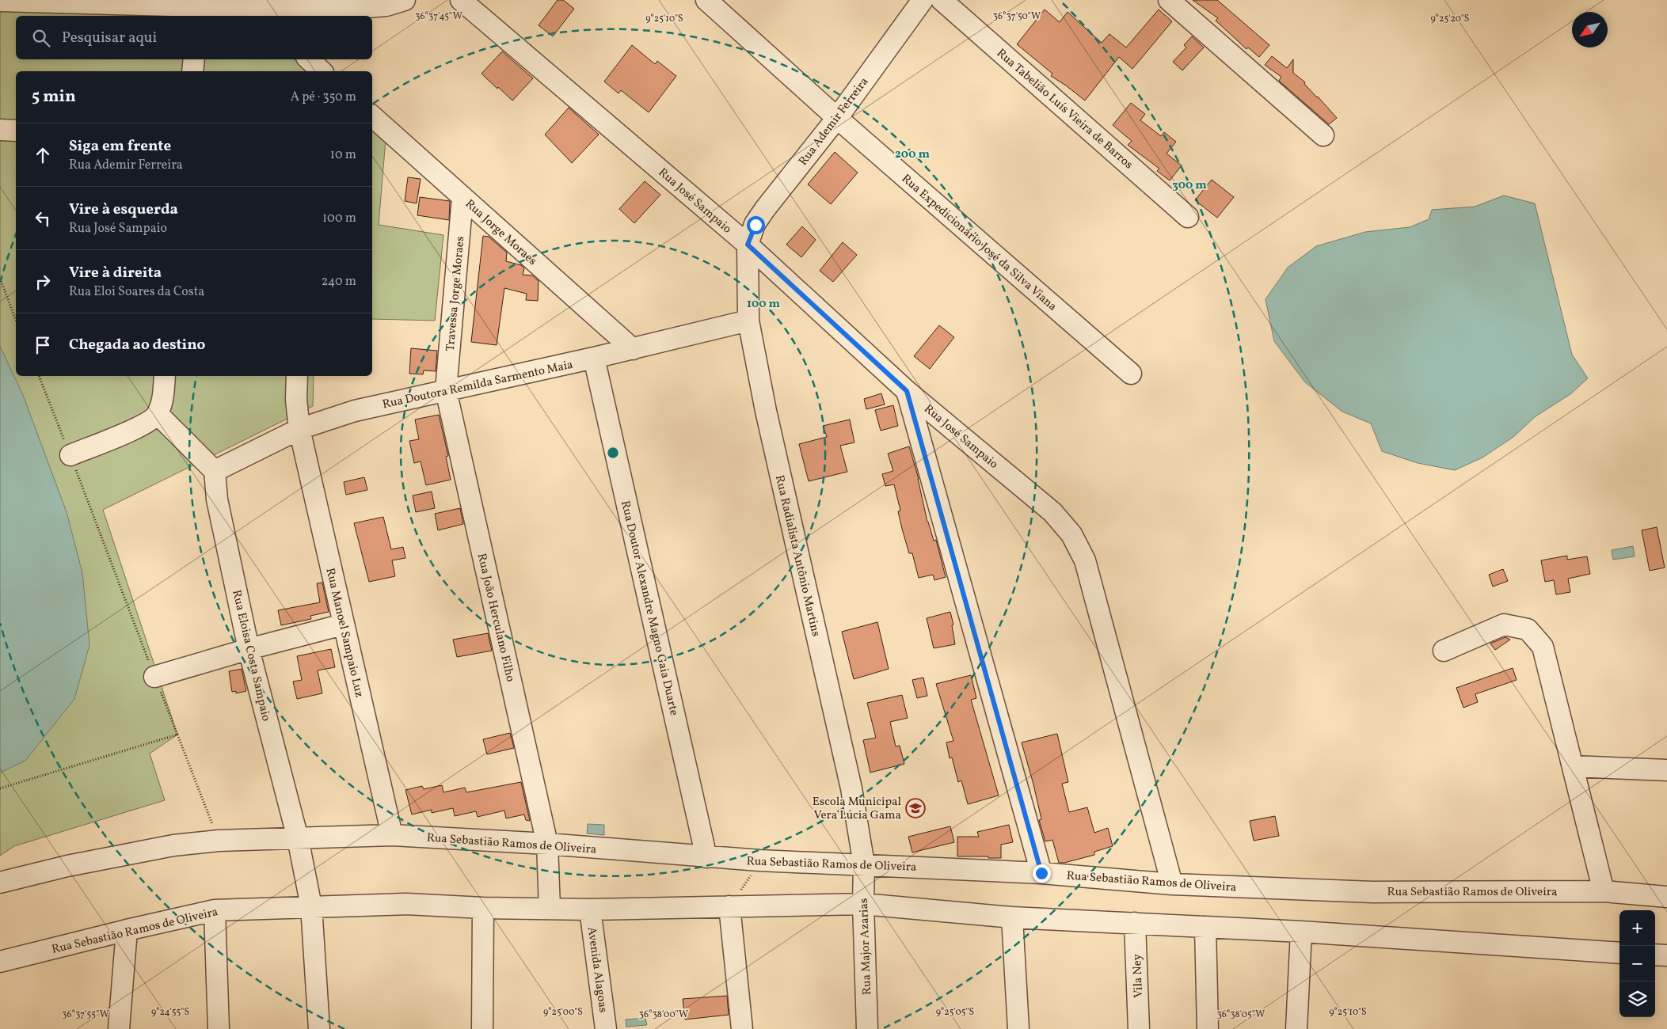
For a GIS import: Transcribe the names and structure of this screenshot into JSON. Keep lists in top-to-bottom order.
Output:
{
  "streets": {
    "street": [
      "Rua Tabelião Luís Vieira de Barros",
      "Rua Ademir Ferreira",
      "Rua José Sampaio",
      "Rua Jorge Moraes",
      "Rua Expedicionário José da Silva Viana",
      "Travessa Jorge Moraes",
      "Rua Doutora Remilda Sarmento Maia",
      "Rua Radialista Antônio Martins",
      "Rua Doutor Alexandre Magno Gaia Duarte",
      "Rua João Herculano Filho",
      "Rua Manoel Sampaio Luz",
      "Rua Eloisa Costa Sampaio",
      "Rua Sebastião Ramos de Oliveira",
      "Rua Major Azarias",
      "Avenida Alagoas",
      "Vila Ney"
    ]
  },
  "crossings": [
    ["Rua Ademir Ferreira", "Rua José Sampaio"],
    ["Rua Ademir Ferreira", "Rua Expedicionário José da Silva Viana"],
    ["Rua Ademir Ferreira", "Rua Radialista Antônio Martins"],
    ["Rua José Sampaio", "Rua Radialista Antônio Martins"],
    ["Rua José Sampaio", "Rua Sebastião Ramos de Oliveira"],
    ["Rua Jorge Moraes", "Travessa Jorge Moraes"],
    ["Rua Jorge Moraes", "Rua Doutora Remilda Sarmento Maia"],
    ["Travessa Jorge Moraes", "Rua Doutora Remilda Sarmento Maia"],
    ["Travessa Jorge Moraes", "Rua João Herculano Filho"],
    ["Rua Doutora Remilda Sarmento Maia", "Rua Radialista Antônio Martins"],
    ["Rua Doutora Remilda Sarmento Maia", "Rua Doutor Alexandre Magno Gaia Duarte"],
    ["Rua Doutora Remilda Sarmento Maia", "Rua João Herculano Filho"],
    ["Rua Doutora Remilda Sarmento Maia", "Rua Manoel Sampaio Luz"],
    ["Rua Doutora Remilda Sarmento Maia", "Rua Eloisa Costa Sampaio"],
    ["Rua Radialista Antônio Martins", "Rua Sebastião Ramos de Oliveira"],
    ["Rua Radialista Antônio Martins", "Rua Major Azarias"],
    ["Rua Doutor Alexandre Magno Gaia Duarte", "Rua Sebastião Ramos de Oliveira"],
    ["Rua João Herculano Filho", "Rua Sebastião Ramos de Oliveira"],
    ["Rua Manoel Sampaio Luz", "Rua Sebastião Ramos de Oliveira"],
    ["Rua Eloisa Costa Sampaio", "Rua Sebastião Ramos de Oliveira"],
    ["Rua Sebastião Ramos de Oliveira", "Rua Major Azarias"],
    ["Rua Sebastião Ramos de Oliveira", "Avenida Alagoas"],
    ["Rua Sebastião Ramos de Oliveira", "Vila Ney"]
  ],
  "places": {
    "school or university": ["Escola Municipal Vera Lúcia Gama"]
  },
  "north": "bottom left",
  "page": {
    "search": "Pesquisar aqui",
    "heading": ["5 min", "A pé · 350 m"],
    "list": [
      ["Siga em frente", "Rua Ademir Ferreira", "10 m"],
      ["Vire à esquerda", "Rua José Sampaio", "100 m"],
      ["Vire à direita", "Rua Eloi Soares da Costa", "240 m"],
      "Chegada ao destino"
    ],
    "map_buttons": ["+", "−"]
  },
  "coordinates": [
    "36°37'45\"W",
    "36°37'50\"W",
    "9°25'10\"S",
    "9°25'20\"S",
    "9°24'55\"S",
    "9°25'00\"S",
    "9°25'05\"S",
    "36°37'55\"W",
    "36°38'00\"W",
    "36°38'05\"W"
  ],
  "rings": ["200 m", "300 m", "100 m"]
}
